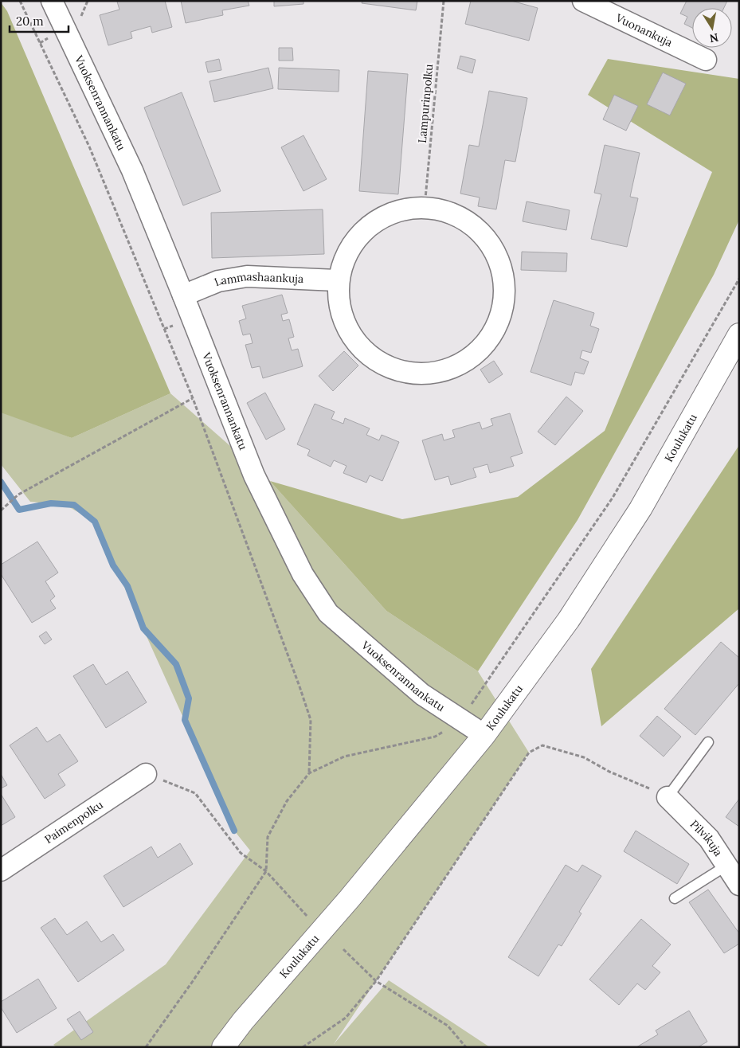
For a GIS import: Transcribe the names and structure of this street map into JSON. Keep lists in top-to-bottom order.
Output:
{
  "streets": {
    "street": [
      "Vuonankuja",
      "Vuoksenrannankatu",
      "Lammashaankuja",
      "Koulukatu",
      "Paimenpolku",
      "Pilvikuja"
    ],
    "path": ["Lampurinpolku"]
  },
  "crossings": [
    ["Vuoksenrannankatu", "Lammashaankuja"],
    ["Vuoksenrannankatu", "Koulukatu"]
  ],
  "scale_bar": "20 m",
  "north": "bottom"
}
